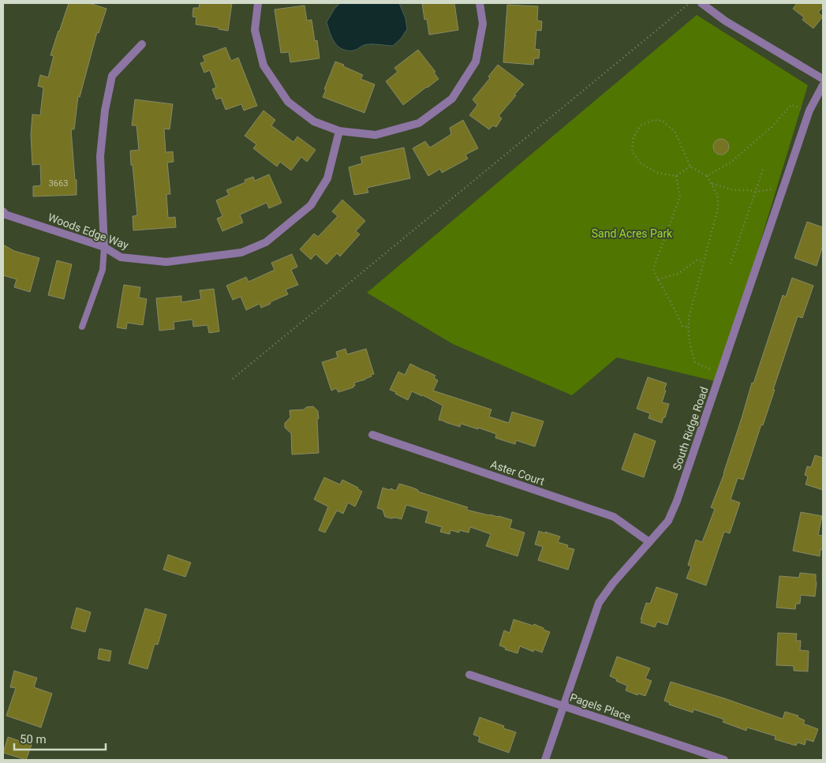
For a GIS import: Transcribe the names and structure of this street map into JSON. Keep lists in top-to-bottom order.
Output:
{
  "streets": {
    "street": [
      "Woods Edge Way",
      "South Ridge Road",
      "Aster Court",
      "Pagels Place"
    ]
  },
  "crossings": [
    ["South Ridge Road", "Aster Court"],
    ["South Ridge Road", "Pagels Place"]
  ],
  "parks": ["Sand Acres Park"],
  "house_numbers": ["3663"],
  "scale_bar": "50 m"
}
